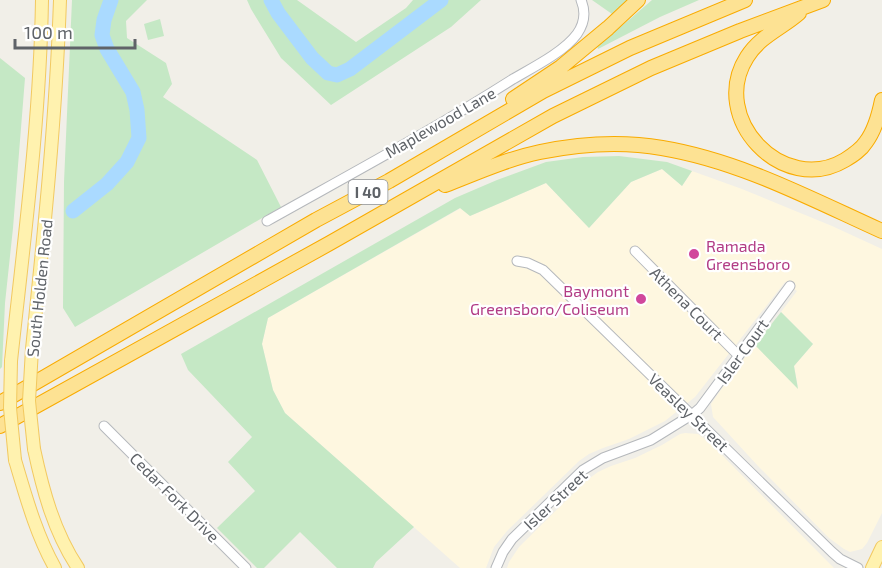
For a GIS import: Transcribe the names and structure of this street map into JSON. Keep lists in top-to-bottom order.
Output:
{
  "streets": {
    "highway": ["I 40"],
    "main road": ["South Holden Road"],
    "street": [
      "Maplewood Lane",
      "Athena Court",
      "Isler Court",
      "Veasley Street",
      "Cedar Fork Drive",
      "Isler Street"
    ]
  },
  "crossings": [
    ["Athena Court", "Isler Court"],
    ["Isler Court", "Veasley Street"],
    ["Isler Court", "Isler Street"],
    ["Veasley Street", "Isler Street"]
  ],
  "places": ["Ramada Greensboro", "Baymont Greensboro/Coliseum"],
  "scale_bar": "100 m"
}
